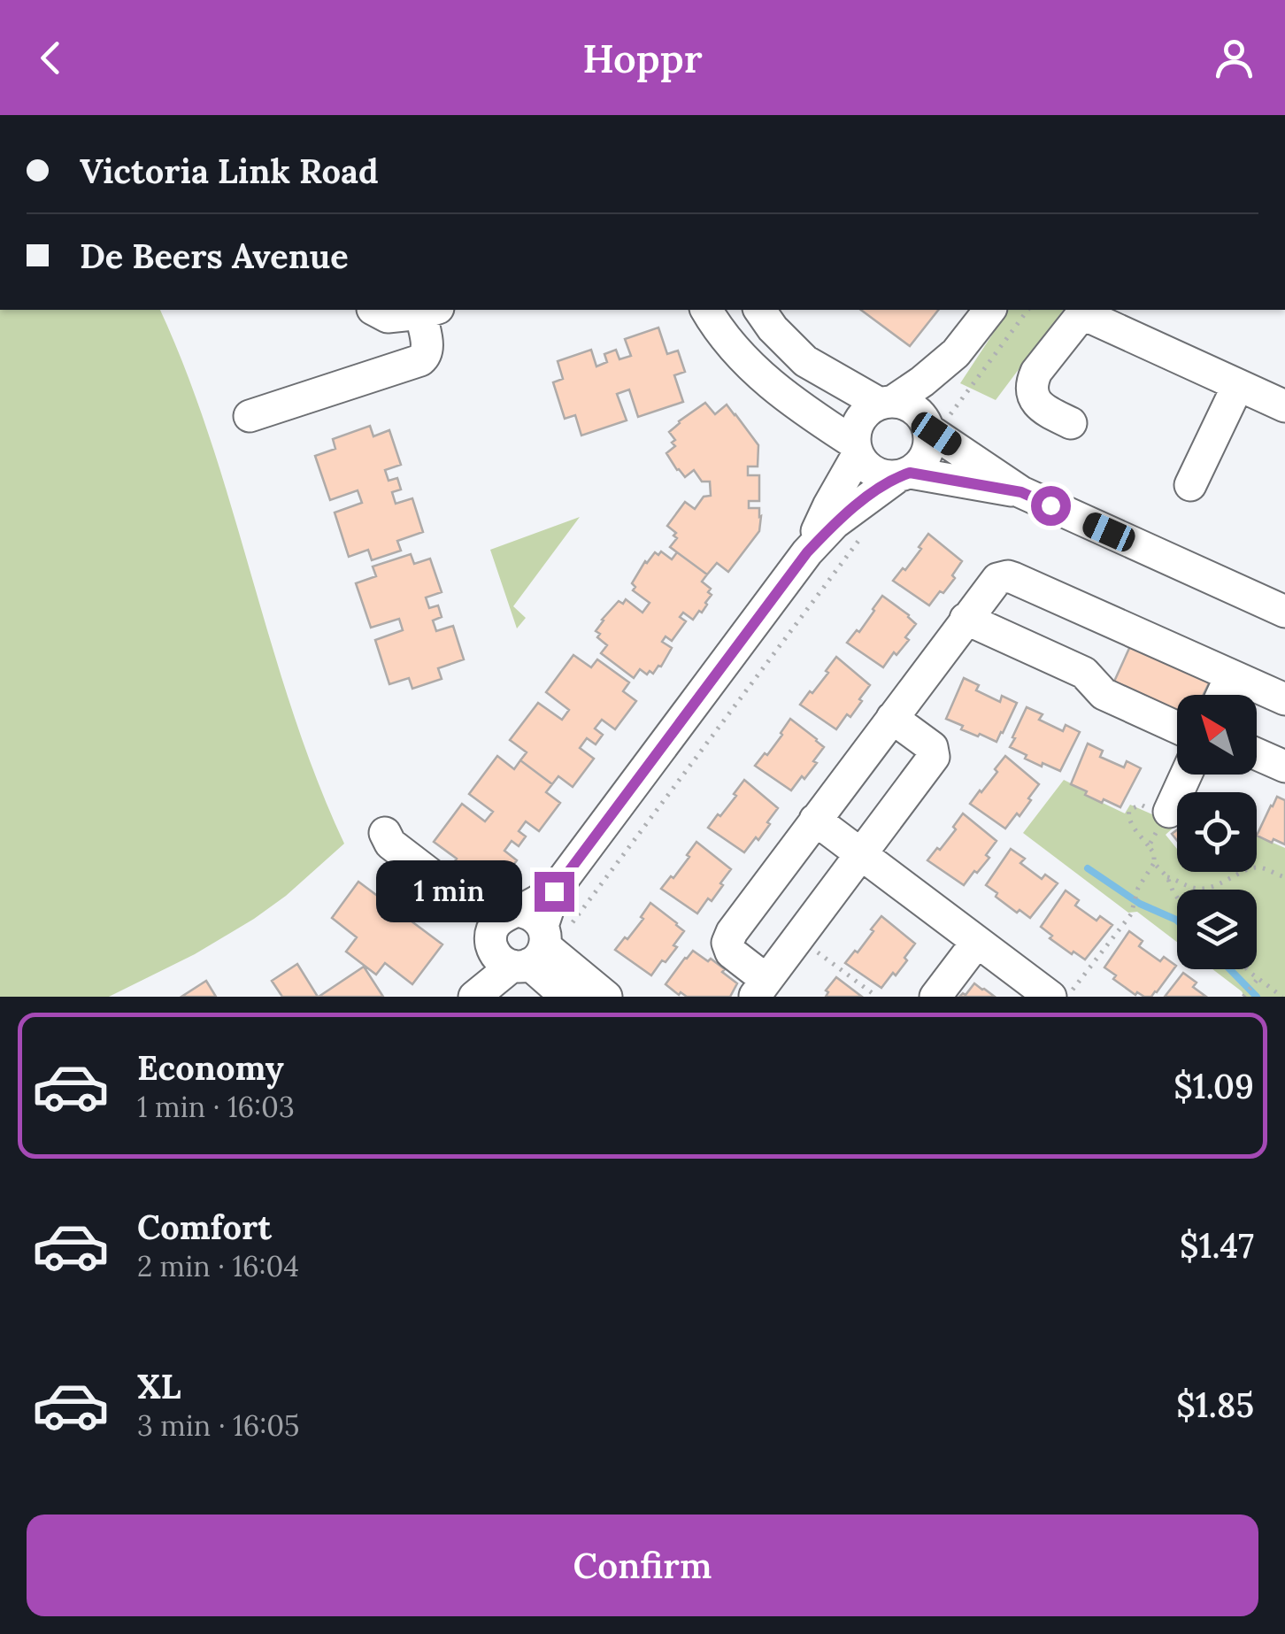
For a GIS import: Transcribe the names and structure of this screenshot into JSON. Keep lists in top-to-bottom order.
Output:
{
  "north": "top left",
  "page": {
    "header": "Hoppr",
    "banner": ["Victoria Link Road", "De Beers Avenue"],
    "bubble": "1 min",
    "list": [
      {
        "name": "Economy",
        "note": "1 min · 16:03",
        "value": "$1.09"
      },
      {
        "name": "Comfort",
        "note": "2 min · 16:04",
        "value": "$1.47"
      },
      {
        "name": "XL",
        "note": "3 min · 16:05",
        "value": "$1.85"
      }
    ],
    "buttons": "Confirm"
  }
}
